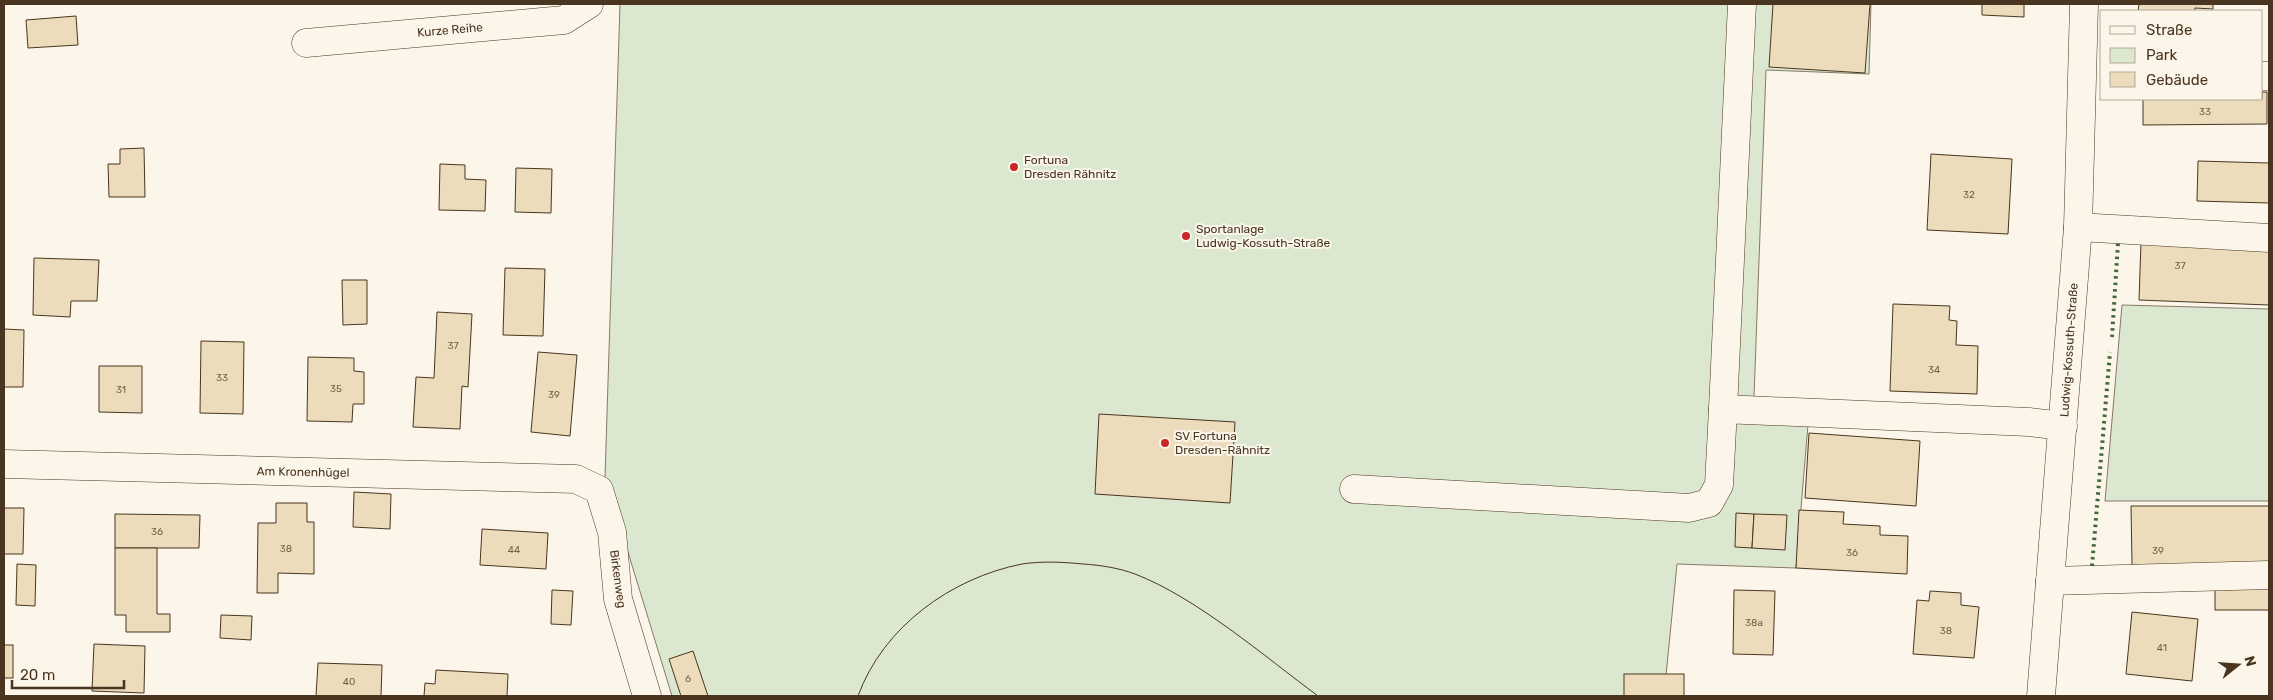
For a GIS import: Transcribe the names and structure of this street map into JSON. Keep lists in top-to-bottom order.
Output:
{
  "streets": {
    "street": [
      "Kurze Reihe",
      "Ludwig-Kossuth-Straße",
      "Am Kronenhügel",
      "Birkenweg"
    ]
  },
  "crossings": [
    ["Am Kronenhügel", "Birkenweg"]
  ],
  "places": ["Fortuna Dresden Rähnitz", "Sportanlage Ludwig-Kossuth-Straße", "SV Fortuna Dresden-Rähnitz"],
  "house_numbers": [
    "33",
    "32",
    "37",
    "37",
    "34",
    "33",
    "35",
    "31",
    "39",
    "36",
    "38",
    "44",
    "39",
    "36",
    "38a",
    "38",
    "41",
    "6",
    "40"
  ],
  "legend": ["Straße", "Park", "Gebäude"],
  "scale_bar": "20 m",
  "north": "right"
}
